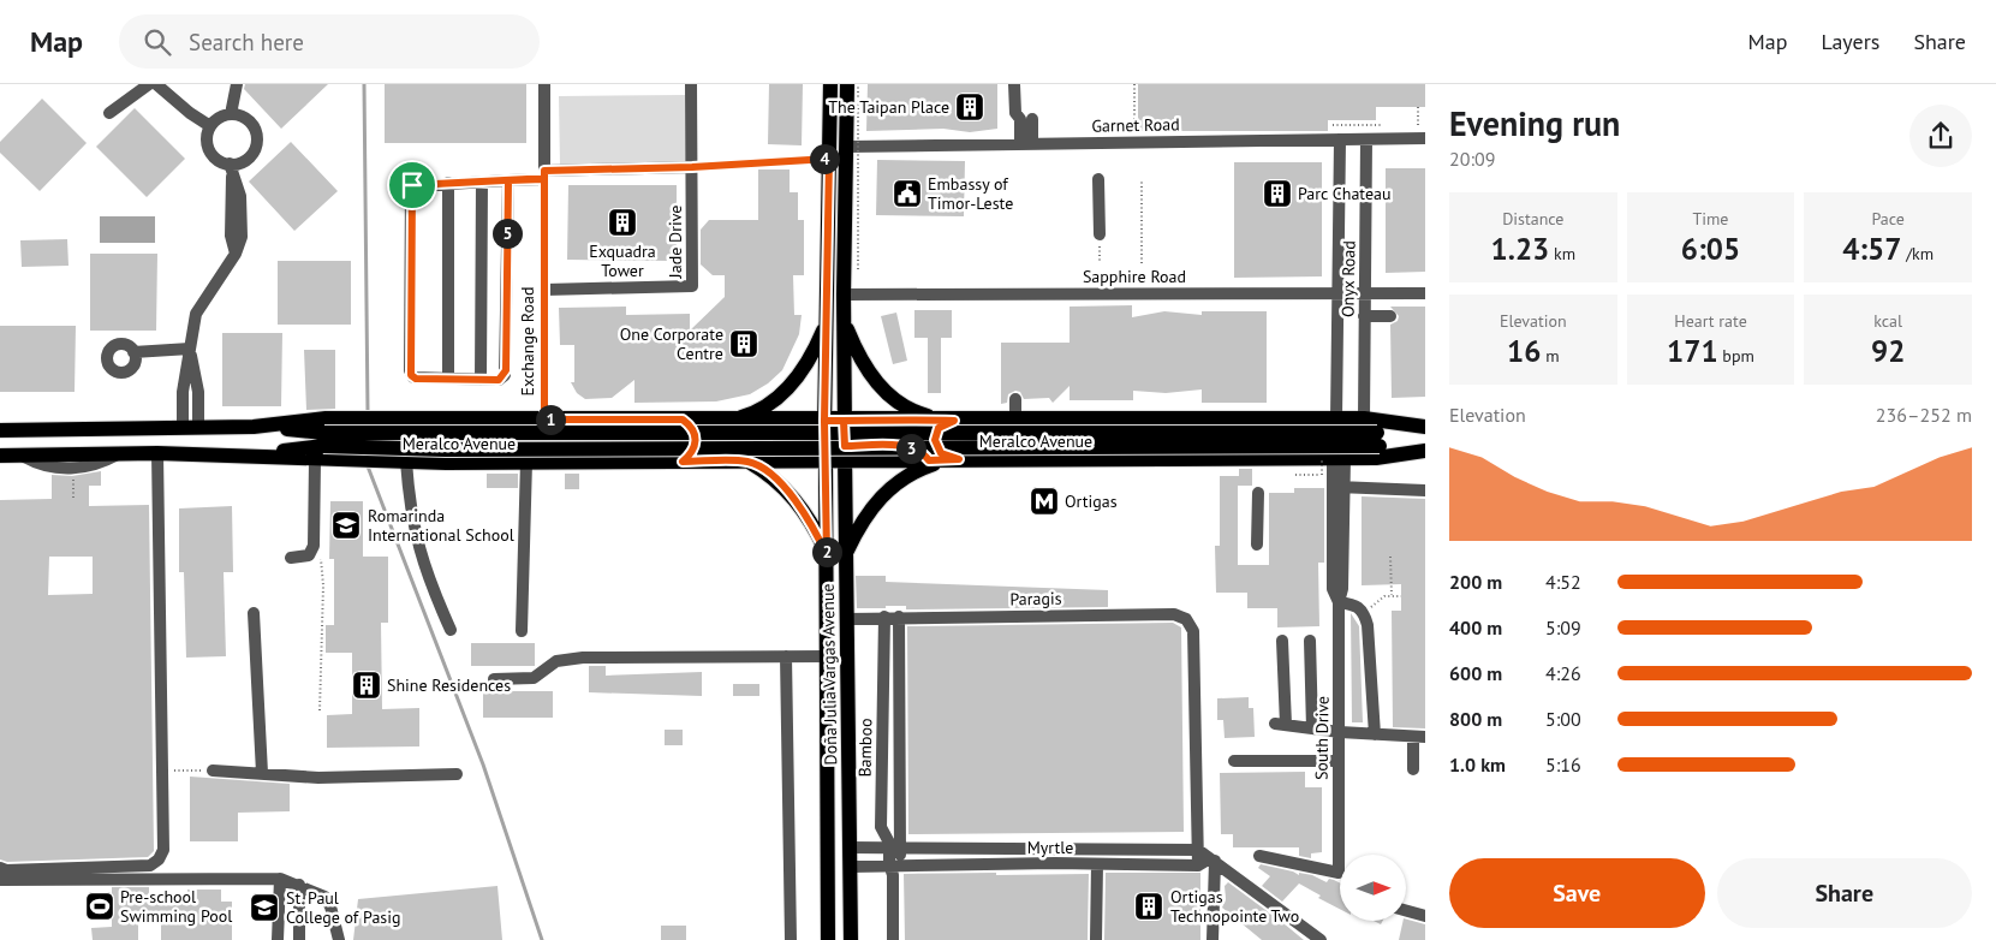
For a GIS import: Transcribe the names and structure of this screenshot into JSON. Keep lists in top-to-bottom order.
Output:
{
  "streets": {
    "main road": ["Meralco Avenue", "Doña Julia Vargas Avenue"],
    "street": [
      "Garnet Road",
      "Jade Drive",
      "Sapphire Road",
      "Onyx Road",
      "Exchange Road",
      "Paragis",
      "South Drive",
      "Bamboo",
      "Myrtle"
    ]
  },
  "crossings": [
    ["Garnet Road", "Onyx Road"],
    ["Garnet Road", "Doña Julia Vargas Avenue"],
    ["Jade Drive", "Exchange Road"],
    ["Sapphire Road", "Onyx Road"],
    ["Sapphire Road", "Doña Julia Vargas Avenue"],
    ["Onyx Road", "Meralco Avenue"],
    ["Exchange Road", "Meralco Avenue"],
    ["Meralco Avenue", "Doña Julia Vargas Avenue"],
    ["Meralco Avenue", "South Drive"],
    ["Paragis", "Doña Julia Vargas Avenue"],
    ["Paragis", "Bamboo"],
    ["Paragis", "Myrtle"],
    ["Doña Julia Vargas Avenue", "Myrtle"],
    ["Bamboo", "Myrtle"]
  ],
  "places": {
    "building": [
      "The Taipan Place",
      "Parc Chateau",
      "Exquadra Tower",
      "One Corporate Centre",
      "Shine Residences",
      "Ortigas Technopointe Two"
    ],
    "public building": ["Embassy of Timor-Leste"],
    "metro station": ["Ortigas"],
    "school or university": ["Romarinda International School", "St. Paul College of Pasig"],
    "sports": ["Pre-school Swimming Pool"]
  },
  "north": "right",
  "page": {
    "header": "Map",
    "search": "Search here",
    "nav": ["Map", "Layers", "Share"],
    "heading": ["Evening run", "20:09"],
    "pins": [
      "4",
      "5",
      "1",
      "3",
      "2"
    ],
    "stats": [
      ["Distance", "1.23 km"],
      ["Time", "6:05"],
      ["Pace", "4:57 /km"],
      ["Elevation", "16 m"],
      ["Heart rate", "171 bpm"],
      ["kcal", "92"]
    ],
    "chart": ["Elevation", "236–252 m"],
    "list": [
      {
        "name": "200 m",
        "note": "4:52"
      },
      {
        "name": "400 m",
        "note": "5:09"
      },
      {
        "name": "600 m",
        "note": "4:26"
      },
      {
        "name": "800 m",
        "note": "5:00"
      },
      {
        "name": "1.0 km",
        "note": "5:16"
      }
    ],
    "buttons": ["Save", "Share"]
  }
}
